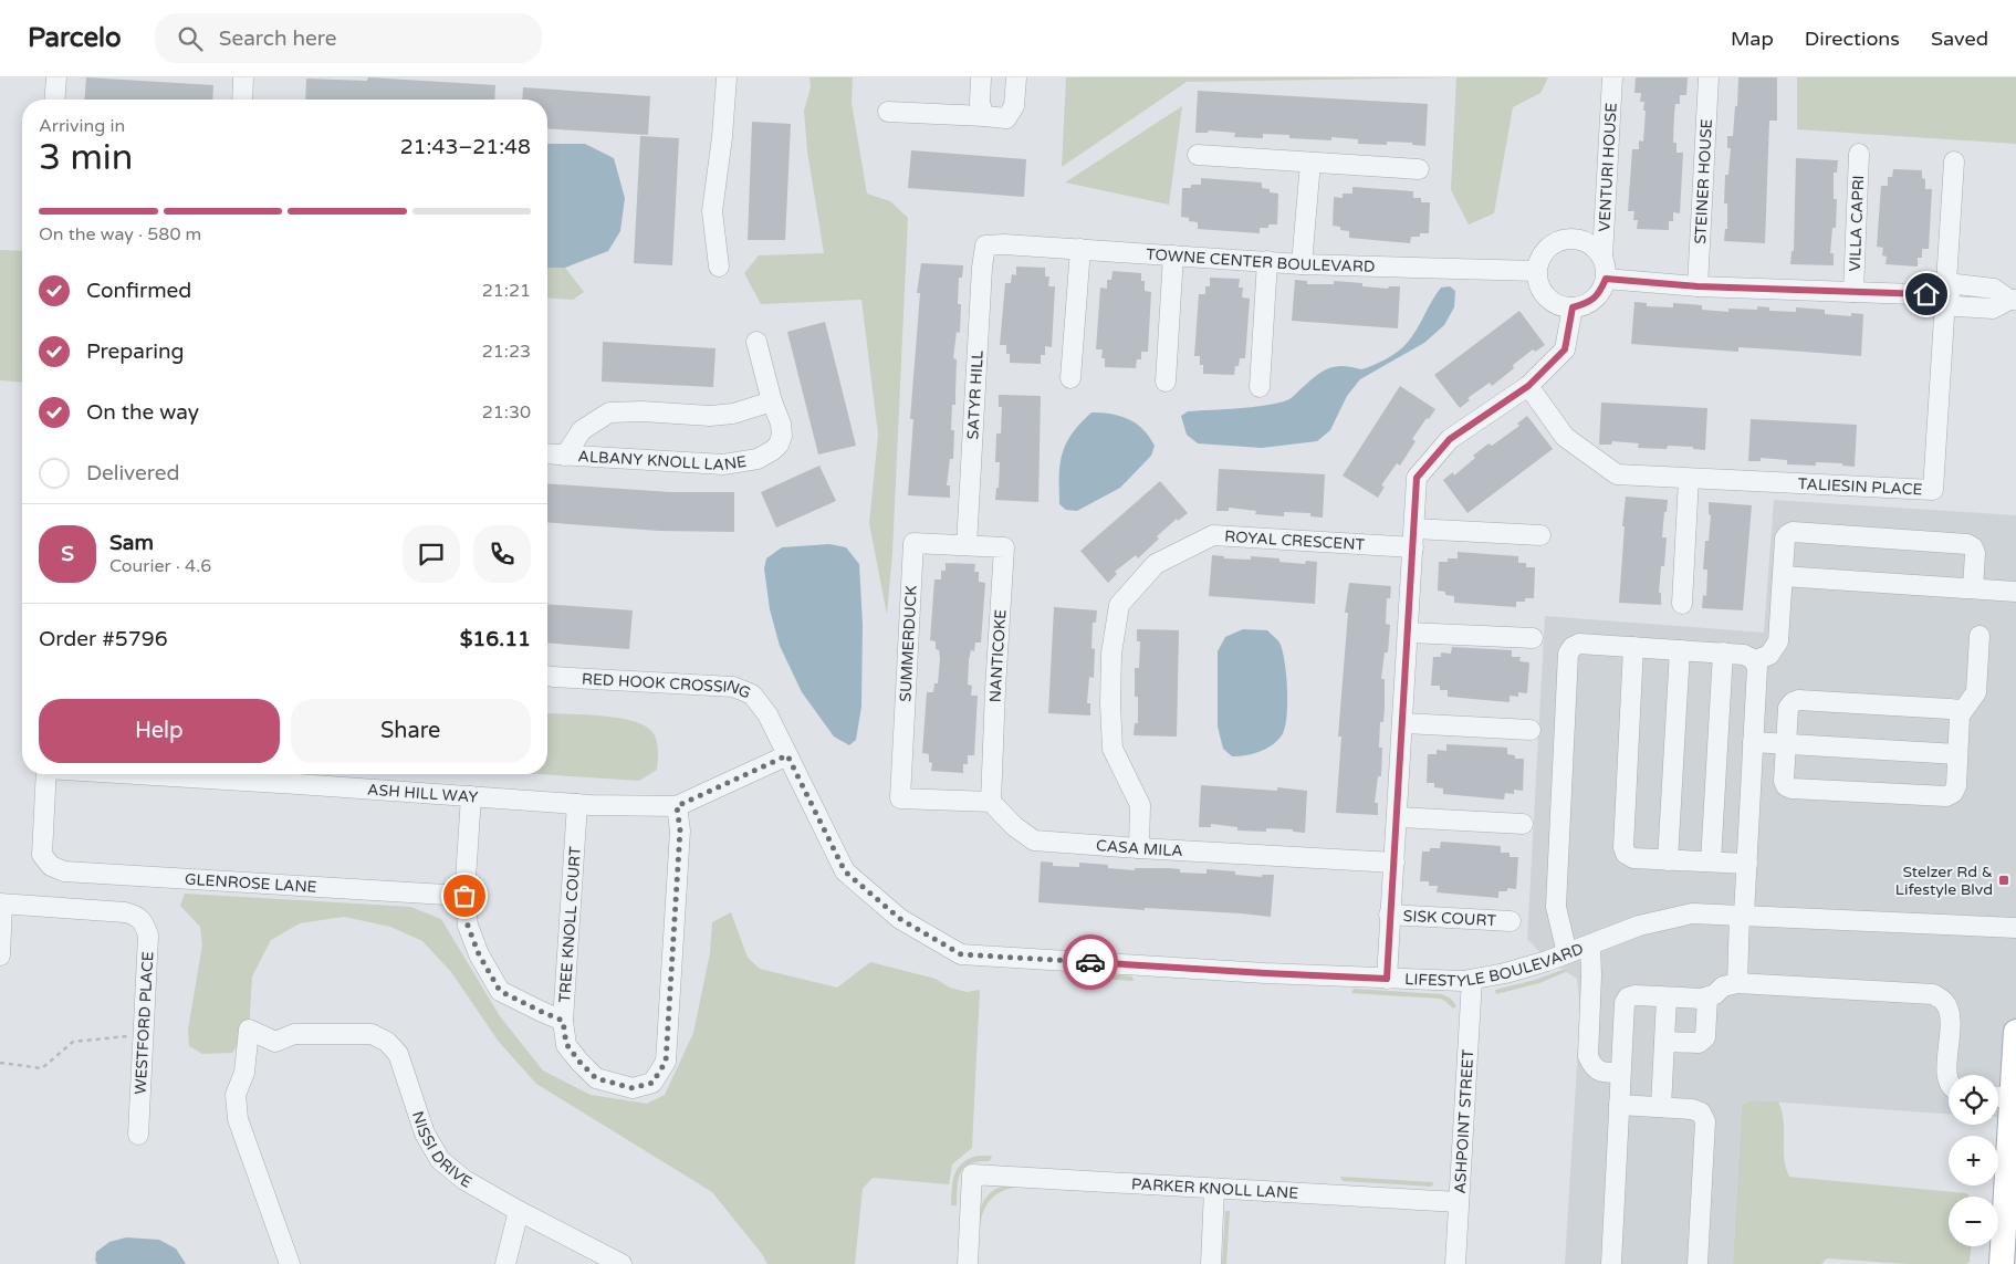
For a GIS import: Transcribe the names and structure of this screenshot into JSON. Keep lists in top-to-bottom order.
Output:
{
  "streets": {
    "street": [
      "VENTURI HOUSE",
      "STEINER HOUSE",
      "VILLA CAPRI",
      "TOWNE CENTER BOULEVARD",
      "SATYR HILL",
      "ALBANY KNOLL LANE",
      "TALIESIN PLACE",
      "ROYAL CRESCENT",
      "SUMMERDUCK",
      "NANTICOKE",
      "RED HOOK CROSSING",
      "ASH HILL WAY",
      "CASA MILA",
      "GLENROSE LANE",
      "SISK COURT",
      "TREE KNOLL COURT",
      "LIFESTYLE BOULEVARD",
      "WESTFORD PLACE",
      "ASHPOINT STREET",
      "NISSI DRIVE",
      "PARKER KNOLL LANE"
    ]
  },
  "crossings": [
    ["VENTURI HOUSE", "TOWNE CENTER BOULEVARD"],
    ["TOWNE CENTER BOULEVARD", "SATYR HILL"],
    ["SATYR HILL", "SUMMERDUCK"],
    ["SATYR HILL", "NANTICOKE"],
    ["ROYAL CRESCENT", "CASA MILA"],
    ["SUMMERDUCK", "NANTICOKE"],
    ["SUMMERDUCK", "CASA MILA"],
    ["NANTICOKE", "CASA MILA"],
    ["RED HOOK CROSSING", "ASH HILL WAY"],
    ["RED HOOK CROSSING", "LIFESTYLE BOULEVARD"],
    ["ASH HILL WAY", "TREE KNOLL COURT"],
    ["LIFESTYLE BOULEVARD", "ASHPOINT STREET"],
    ["ASHPOINT STREET", "PARKER KNOLL LANE"]
  ],
  "places": {
    "transit": ["Stelzer Rd & Lifestyle Blvd"]
  },
  "page": {
    "header": "Parcelo",
    "search": "Search here",
    "nav": ["Map", "Directions", "Saved"],
    "heading": ["3 min", "Arriving in", "21:43–21:48"],
    "panel": [
      "Sam",
      "Courier · 4.6",
      "Order #5796",
      "$16.11"
    ],
    "bar": "On the way · 580 m",
    "list": [
      ["Confirmed", "21:21"],
      ["Preparing", "21:23"],
      ["On the way", "21:30"],
      "Delivered"
    ],
    "round": "S",
    "buttons": ["Help", "Share"],
    "map_buttons": ["+", "−"]
  }
}
